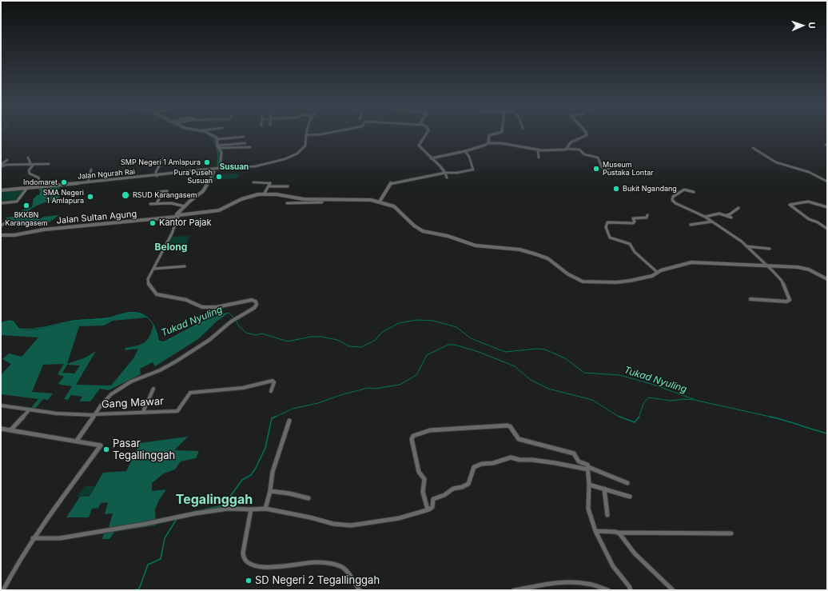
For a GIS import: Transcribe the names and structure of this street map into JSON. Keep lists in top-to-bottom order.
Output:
{
  "streets": {
    "street": ["Jalan Ngurah Rai", "Jalan Sultan Agung", "Gang Mawar"]
  },
  "districts": ["Susuan", "Belong", "Tegalinggah"],
  "water": ["Tukad Nyuling"],
  "places": [
    "SMP Negeri 1 Amlapura",
    "Museum Pustaka Lontar",
    "Pura Puseh Susuan",
    "Indomaret",
    "Bukit Ngandang",
    "RSUD Karangasem",
    "SMA Negeri 1 Amlapura",
    "BKKBN Karangasem",
    "Kantor Pajak",
    "Pasar Tegallinggah",
    "SD Negeri 2 Tegallinggah"
  ],
  "north": "right"
}
